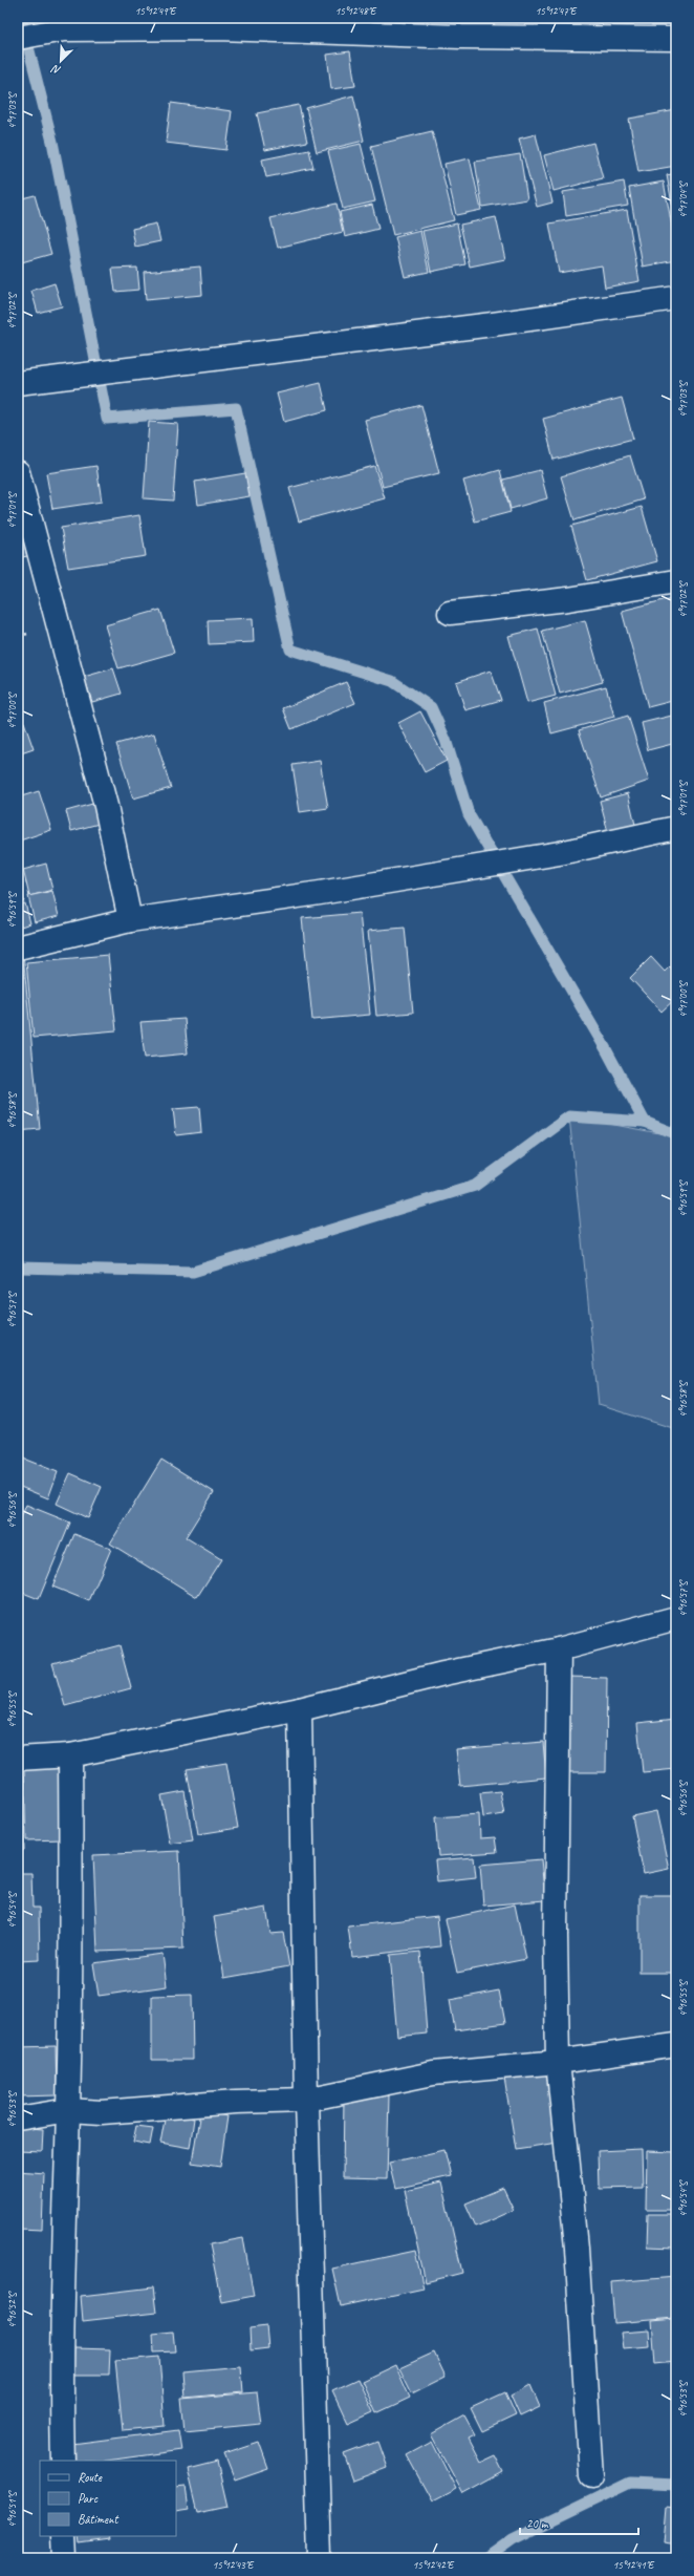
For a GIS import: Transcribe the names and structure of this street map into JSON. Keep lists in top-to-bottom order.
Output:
{
  "legend": ["Route", "Parc", "Bâtiment"],
  "scale_bar": "20 m",
  "north": "bottom left",
  "coordinates": [
    "15°12'49\"E",
    "15°12'48\"E",
    "15°12'47\"E",
    "4°17'03\"S",
    "4°17'04\"S",
    "4°17'02\"S",
    "4°17'01\"S",
    "4°17'00\"S",
    "4°16'59\"S",
    "4°16'58\"S",
    "4°16'57\"S",
    "4°16'56\"S",
    "4°16'55\"S",
    "4°16'54\"S",
    "4°16'53\"S",
    "4°16'52\"S",
    "4°16'51\"S",
    "15°12'43\"E",
    "15°12'42\"E",
    "15°12'41\"E"
  ]
}
